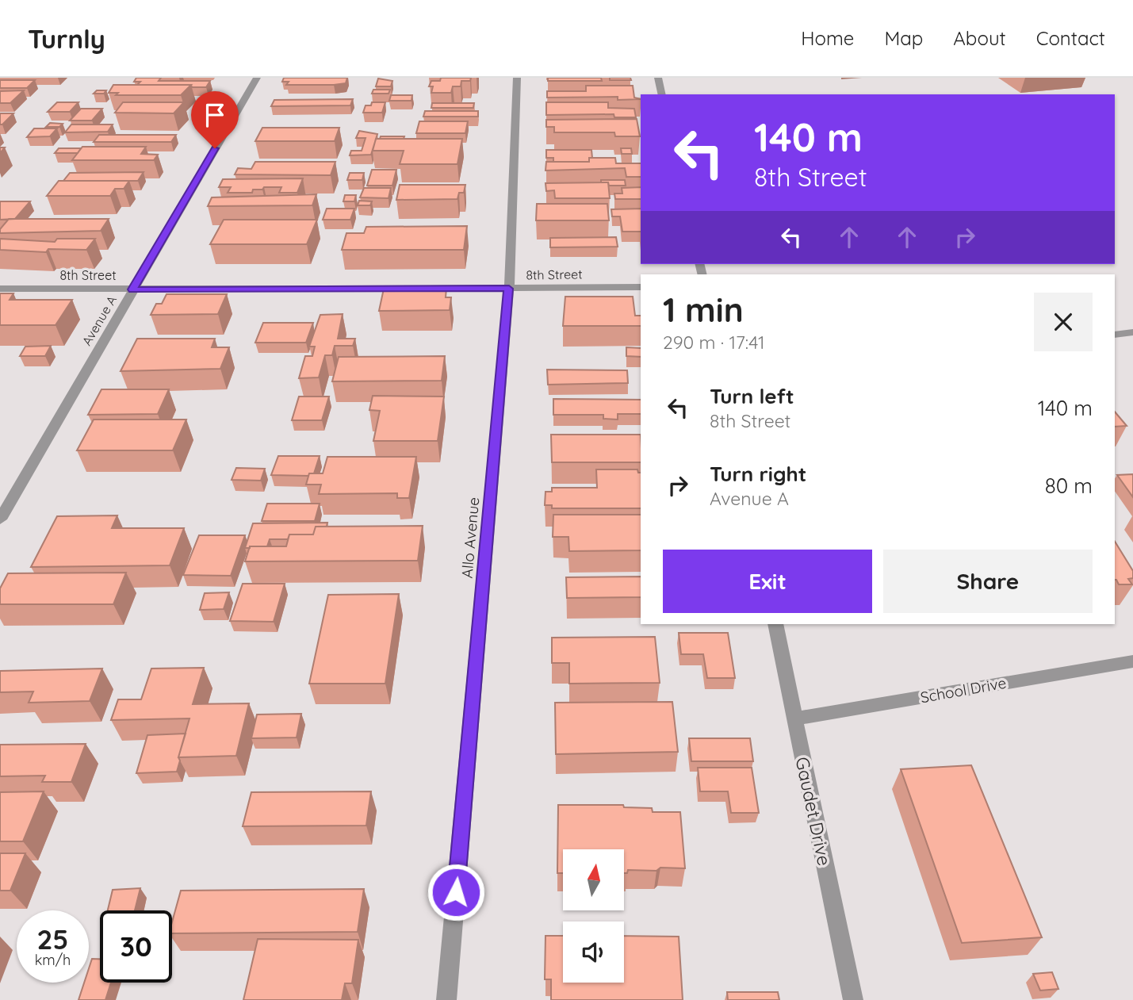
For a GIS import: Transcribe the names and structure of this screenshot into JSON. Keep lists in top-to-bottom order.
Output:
{
  "streets": {
    "street": [
      "8th Street",
      "Avenue A",
      "Allo Avenue",
      "School Drive",
      "Gaudet Drive"
    ]
  },
  "crossings": [
    ["8th Street", "Avenue A"],
    ["8th Street", "Allo Avenue"],
    ["School Drive", "Gaudet Drive"]
  ],
  "north": "top",
  "page": {
    "header": "Turnly",
    "nav": [
      "Home",
      "Map",
      "About",
      "Contact"
    ],
    "turn": ["140 m", "8th Street"],
    "heading": ["1 min", "290 m · 17:41"],
    "list": [
      {
        "name": "Turn left",
        "note": "8th Street",
        "value": "140 m"
      },
      {
        "name": "Turn right",
        "note": "Avenue A",
        "value": "80 m"
      }
    ],
    "buttons": ["Exit", "Share"],
    "speed": "25 km/h",
    "limit": "30"
  }
}
